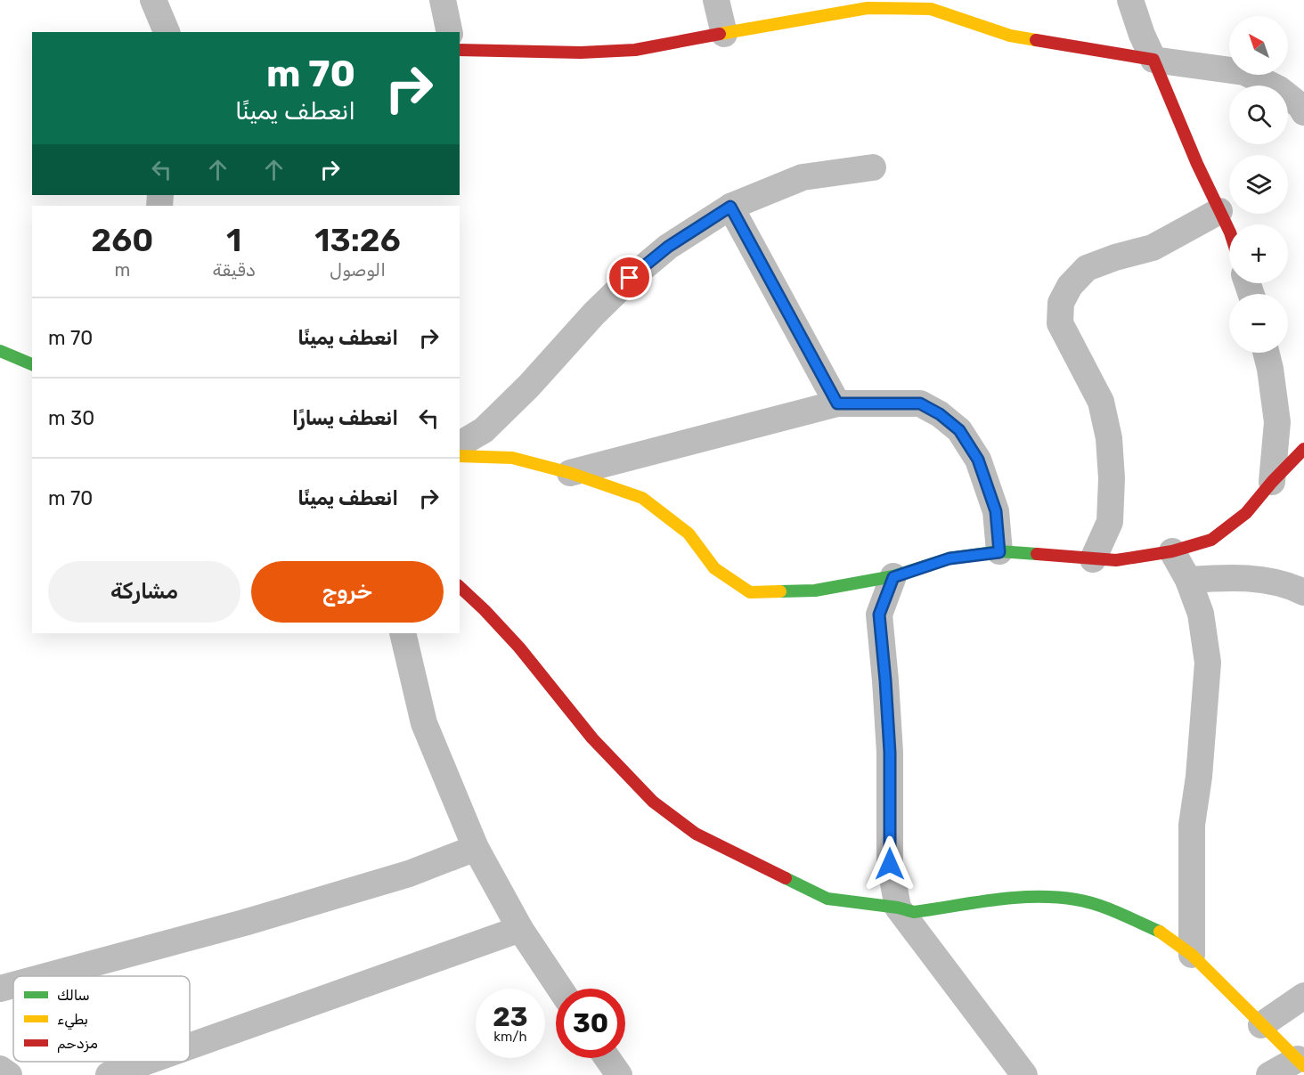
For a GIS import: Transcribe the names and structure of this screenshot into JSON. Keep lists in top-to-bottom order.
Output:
{
  "legend": ["سالك", "بطيء", "مزدحم"],
  "north": "top left",
  "page": {
    "map_buttons": ["+", "−"],
    "turn": ["70 m", "انعطف يمينًا"],
    "eta": [
      "13:26",
      "الوصول",
      "1",
      "دقيقة",
      "260",
      "m"
    ],
    "list": [
      {
        "name": "انعطف يمينًا",
        "value": "70 m"
      },
      {
        "name": "انعطف يسارًا",
        "value": "30 m"
      },
      {
        "name": "انعطف يمينًا",
        "value": "70 m"
      }
    ],
    "buttons": ["خروج", "مشاركة"],
    "speed": "23 km/h",
    "limit": "30"
  }
}
